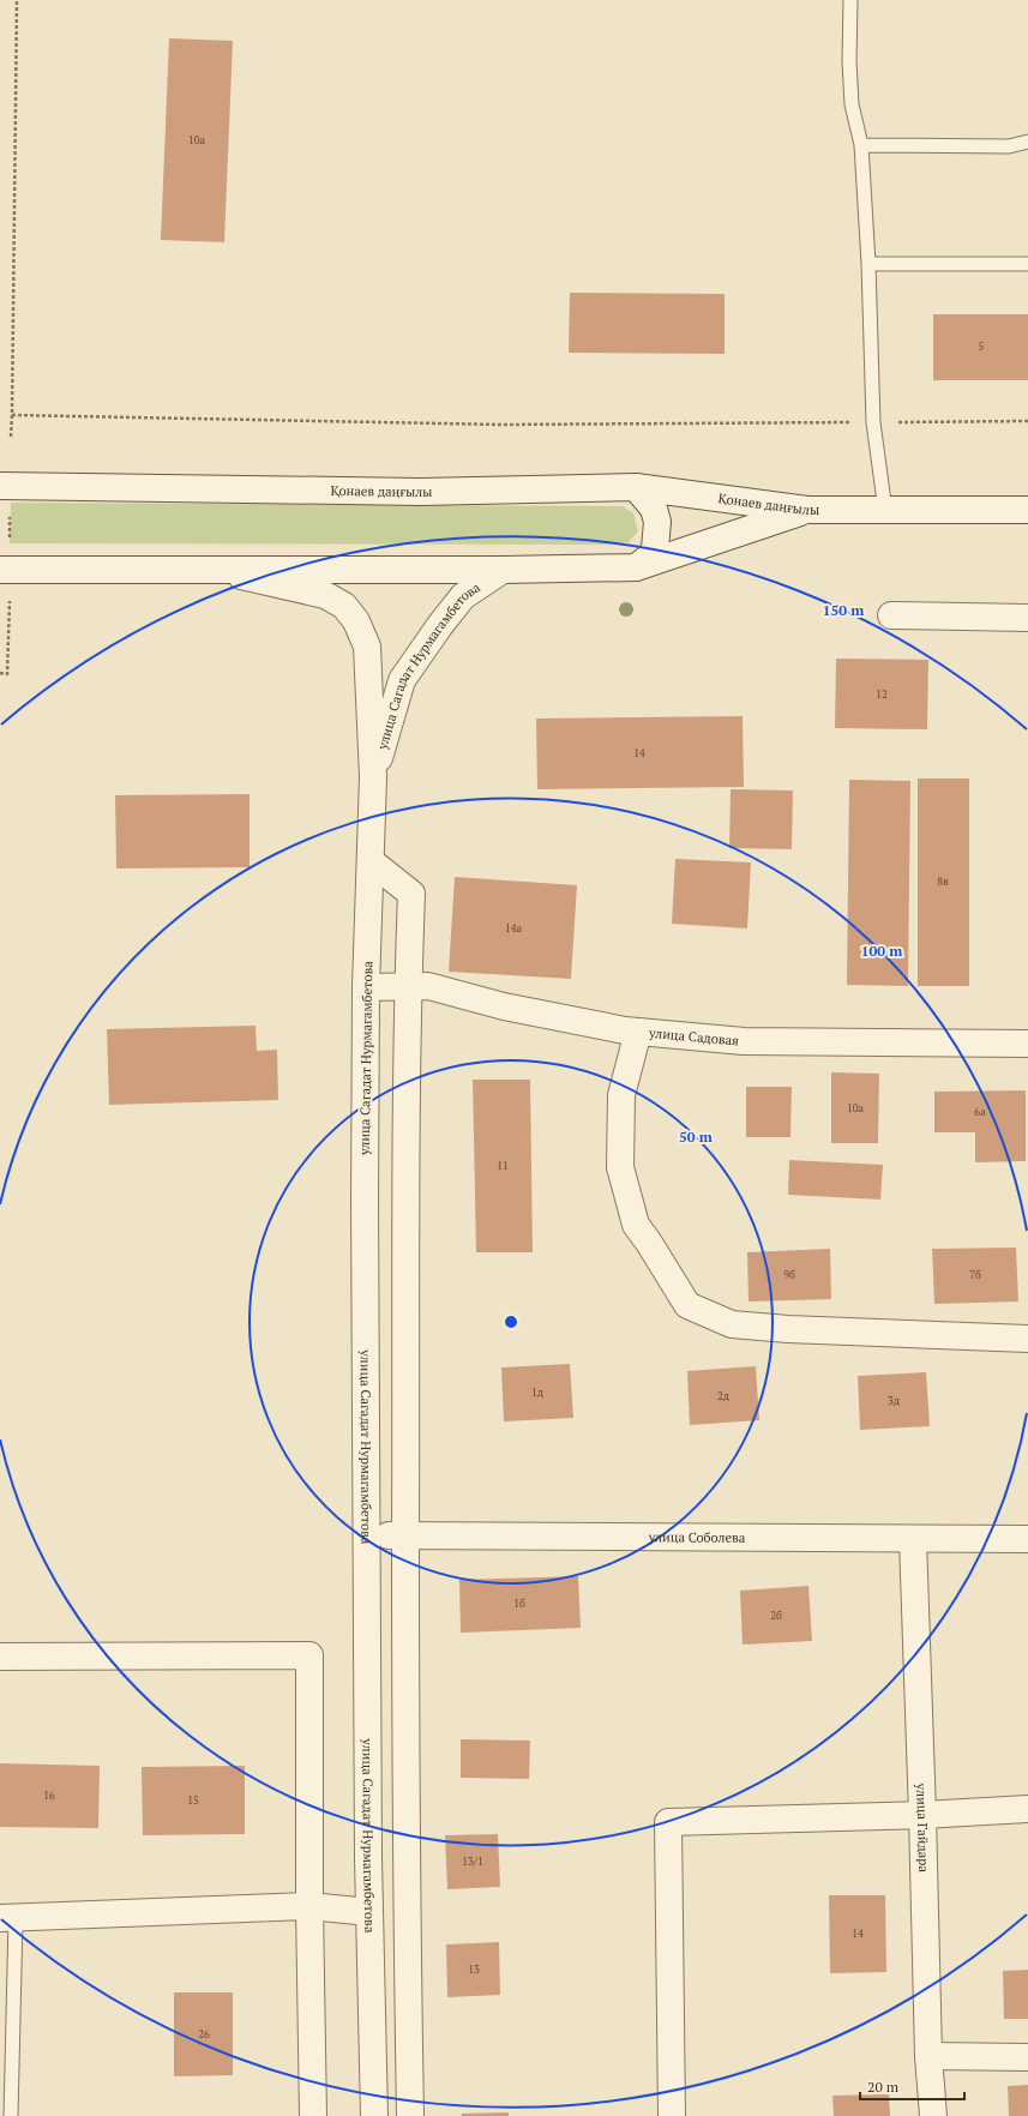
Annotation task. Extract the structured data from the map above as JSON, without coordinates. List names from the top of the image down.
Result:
{
  "streets": {
    "street": [
      "Қонаев даңғылы",
      "улица Сагадат Нурмагамбетова",
      "улица Садовая",
      "улица Соболева",
      "улица Гайдара"
    ]
  },
  "crossings": [
    ["Қонаев даңғылы", "улица Сагадат Нурмагамбетова"],
    ["улица Сагадат Нурмагамбетова", "улица Садовая"],
    ["улица Сагадат Нурмагамбетова", "улица Соболева"],
    ["улица Соболева", "улица Гайдара"]
  ],
  "house_numbers": [
    "10а",
    "5",
    "12",
    "14",
    "8в",
    "14а",
    "10а",
    "6а",
    "11",
    "9б",
    "7б",
    "1д",
    "2д",
    "3д",
    "1б",
    "2б",
    "16",
    "15",
    "13/1",
    "14",
    "13",
    "26"
  ],
  "scale_bar": "20 m",
  "rings": ["150 m", "100 m", "50 m"]
}
